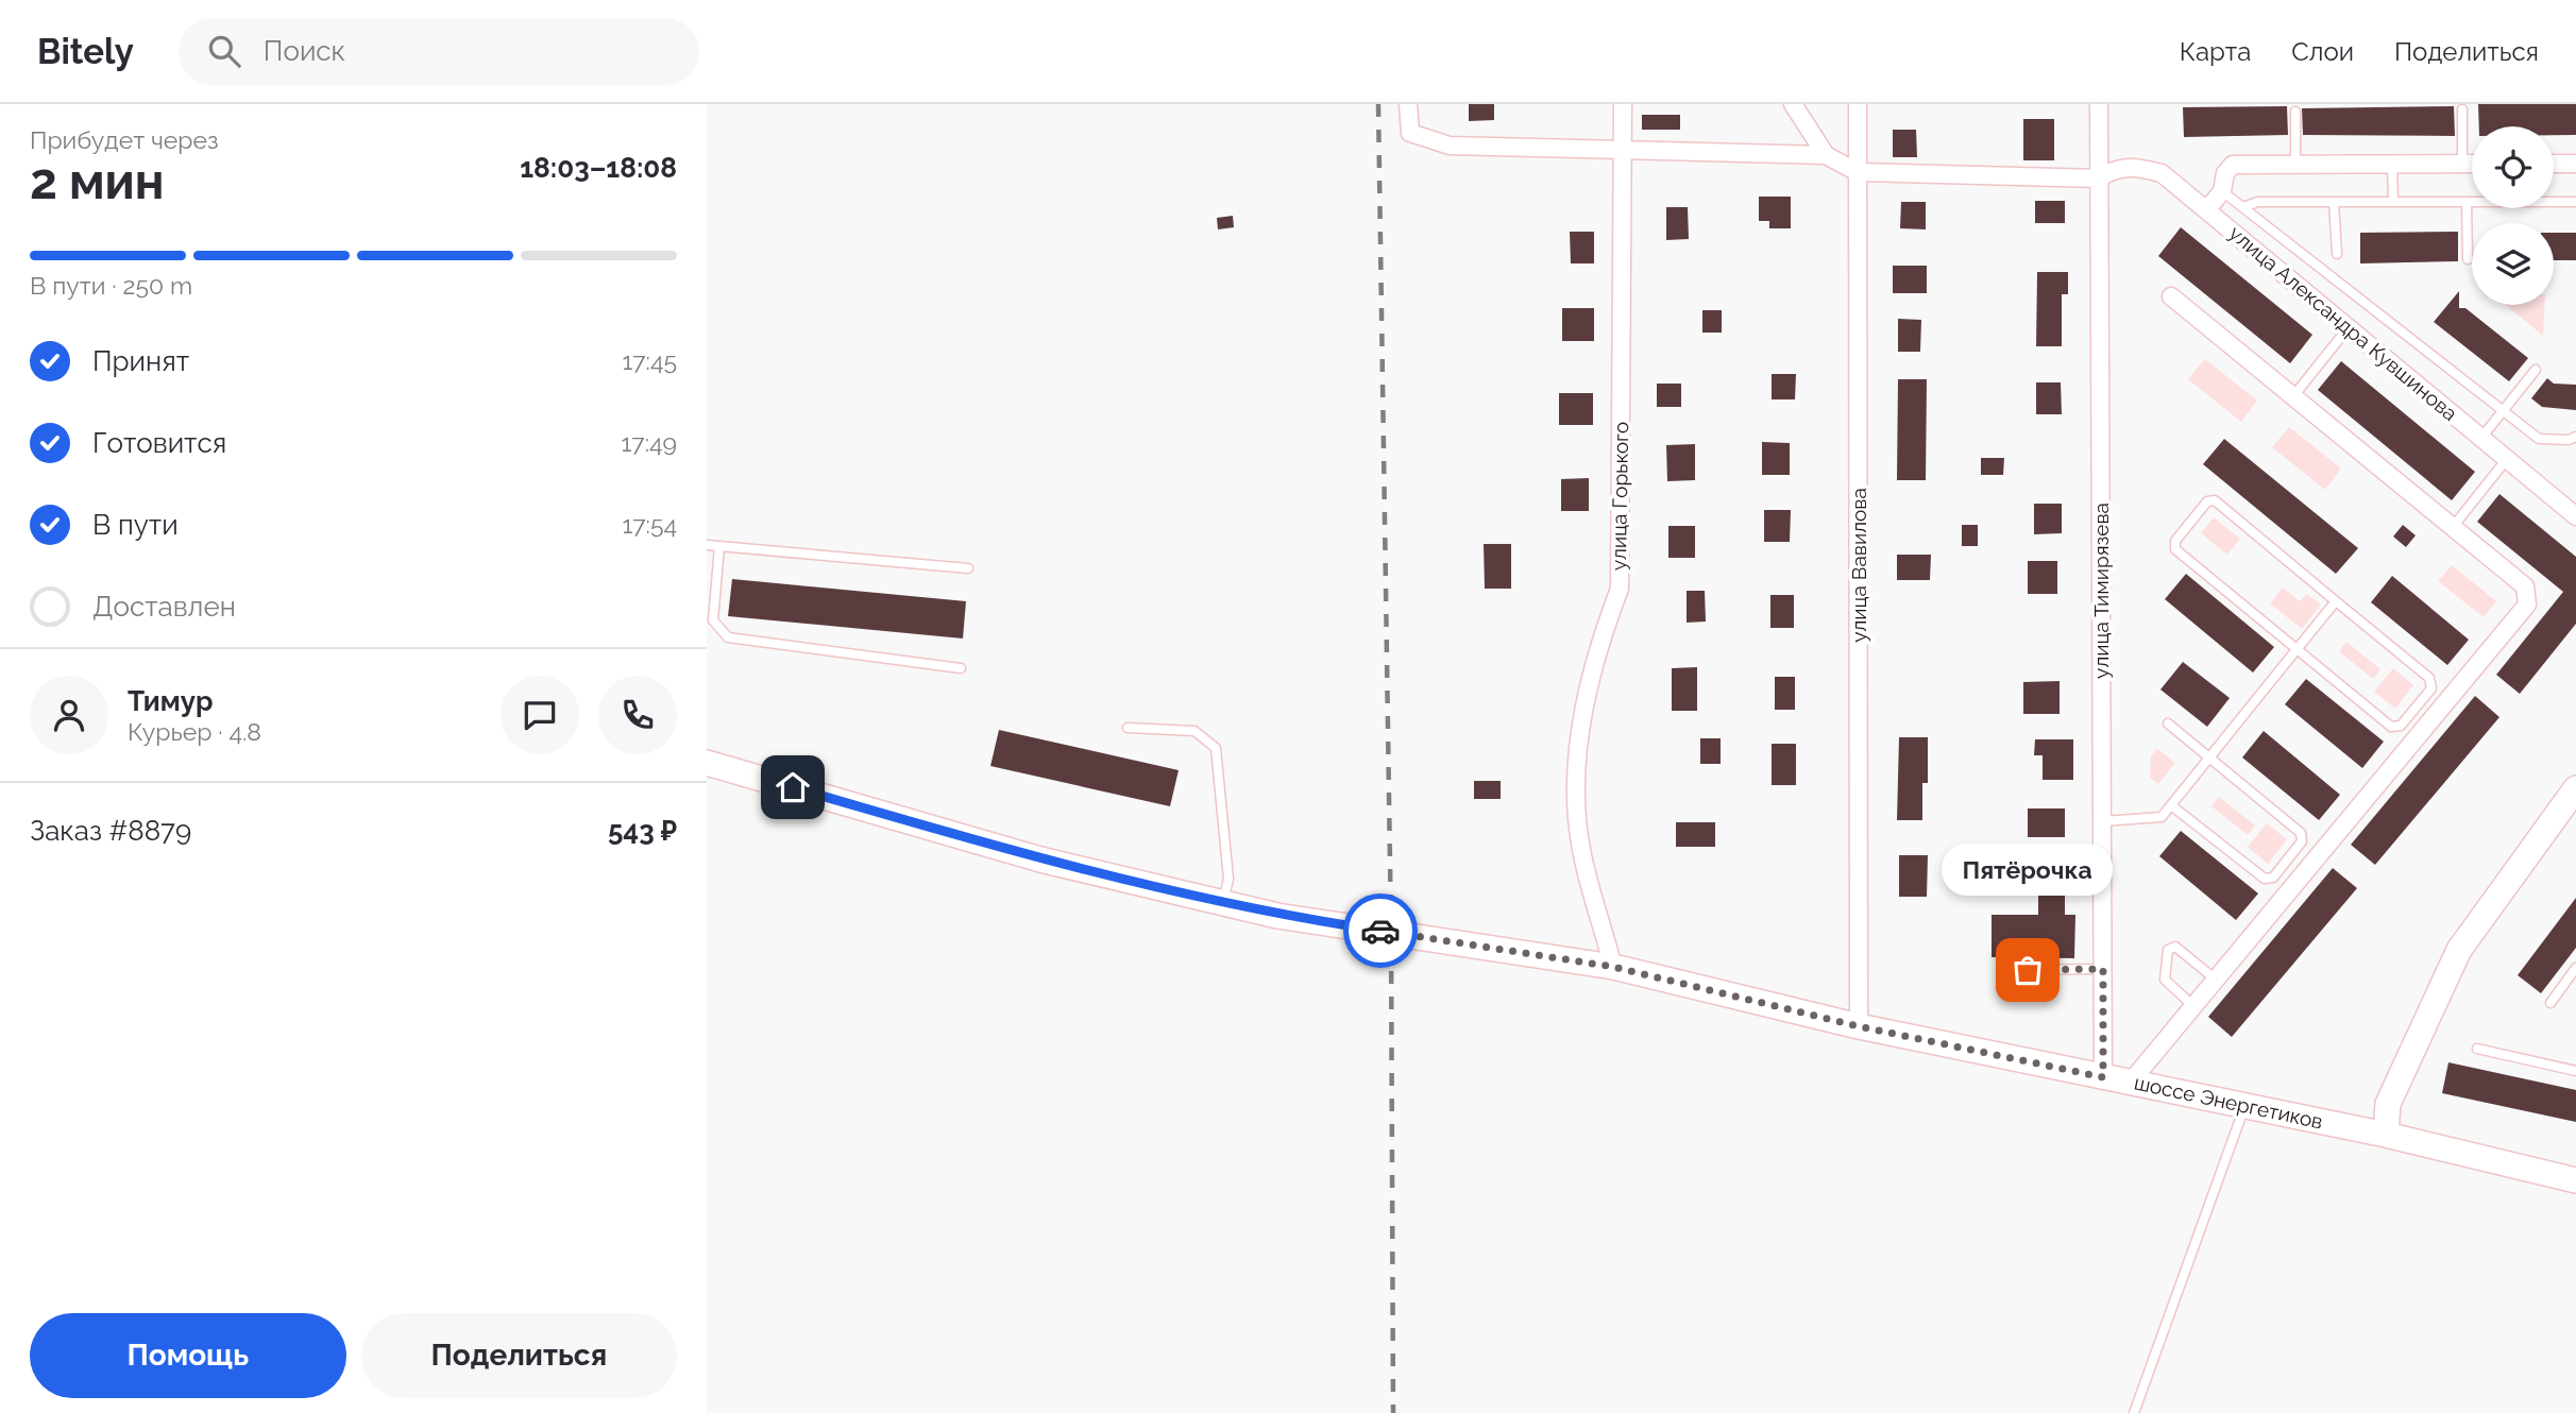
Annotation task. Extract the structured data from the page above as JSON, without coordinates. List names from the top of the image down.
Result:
{
  "streets": {
    "main road": ["шоссе Энергетиков"],
    "street": [
      "улица Александра Кувшинова",
      "улица Горького",
      "улица Вавилова",
      "улица Тимирязева"
    ]
  },
  "crossings": [
    ["улица Александра Кувшинова", "улица Тимирязева"],
    ["улица Горького", "шоссе Энергетиков"],
    ["улица Вавилова", "шоссе Энергетиков"],
    ["улица Тимирязева", "шоссе Энергетиков"]
  ],
  "places": ["Пятёрочка"],
  "page": {
    "header": "Bitely",
    "search": "Поиск",
    "nav": ["Карта", "Слои", "Поделиться"],
    "heading": ["2 мин", "Прибудет через", "18:03–18:08"],
    "panel": [
      "Тимур",
      "Курьер · 4.8",
      "Заказ #8879",
      "543 ₽"
    ],
    "bar": "В пути · 250 m",
    "list": [
      ["Принят", "17:45"],
      ["Готовится", "17:49"],
      ["В пути", "17:54"],
      "Доставлен"
    ],
    "bubble": "Пятёрочка",
    "buttons": ["Помощь", "Поделиться"]
  }
}
